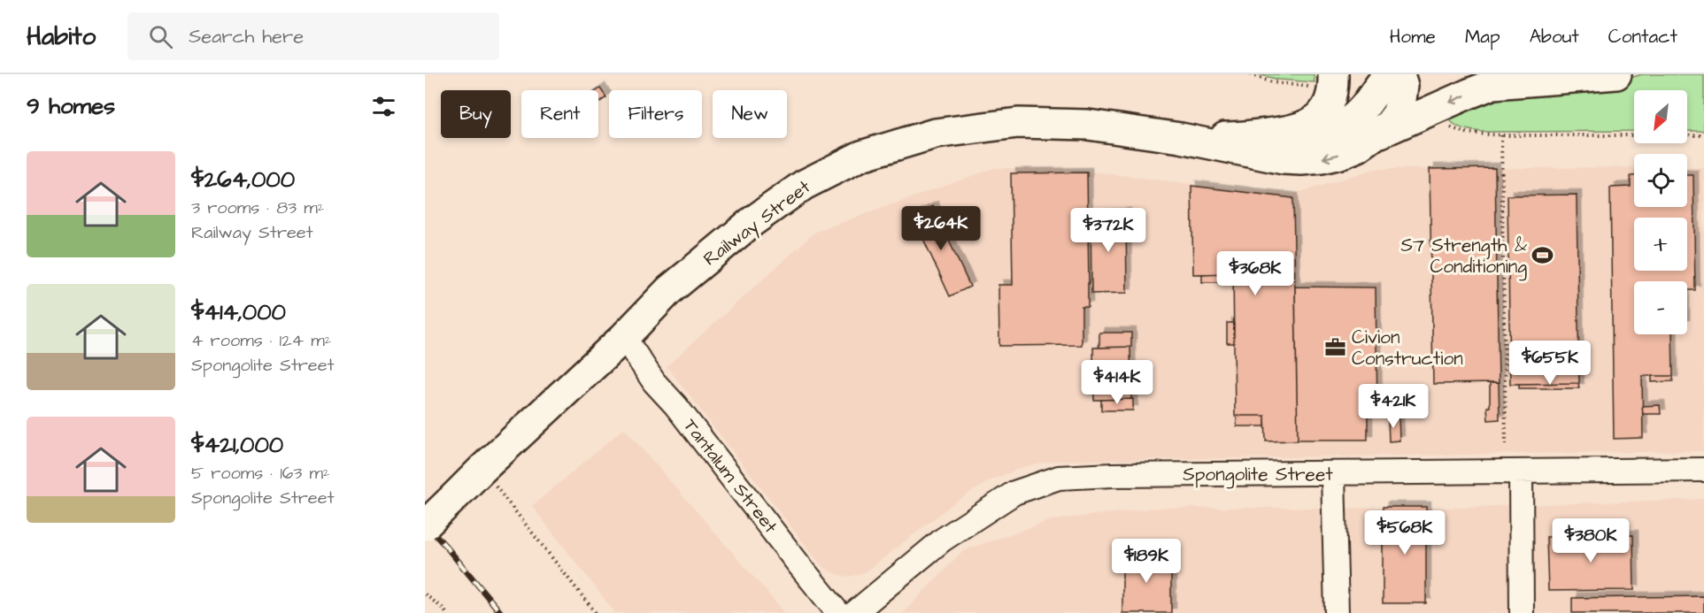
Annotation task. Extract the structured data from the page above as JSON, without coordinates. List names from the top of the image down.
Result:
{
  "streets": {
    "main road": ["Railway Street"],
    "street": ["Spongolite Street", "Tantalum Street"]
  },
  "crossings": [
    ["Railway Street", "Tantalum Street"]
  ],
  "places": {
    "sports": ["S7 Strength & Conditioning"],
    "office": ["Civion Construction"]
  },
  "north": "bottom left",
  "page": {
    "header": "Habito",
    "search": "Search here",
    "nav": [
      "Home",
      "Map",
      "About",
      "Contact"
    ],
    "heading": "9 homes",
    "map_buttons": ["+", "−"],
    "chip": [
      "Buy",
      "Rent",
      "Filters",
      "New"
    ],
    "list": [
      {
        "name": "$264,000",
        "note": "3 rooms · 83 m² · Railway Street"
      },
      {
        "name": "$414,000",
        "note": "4 rooms · 124 m² · Spongolite Street"
      },
      {
        "name": "$421,000",
        "note": "5 rooms · 163 m² · Spongolite Street"
      }
    ],
    "price": [
      "$264K",
      "$372K",
      "$368K",
      "$655K",
      "$414K",
      "$421K",
      "$568K",
      "$380K",
      "$189K"
    ]
  }
}
